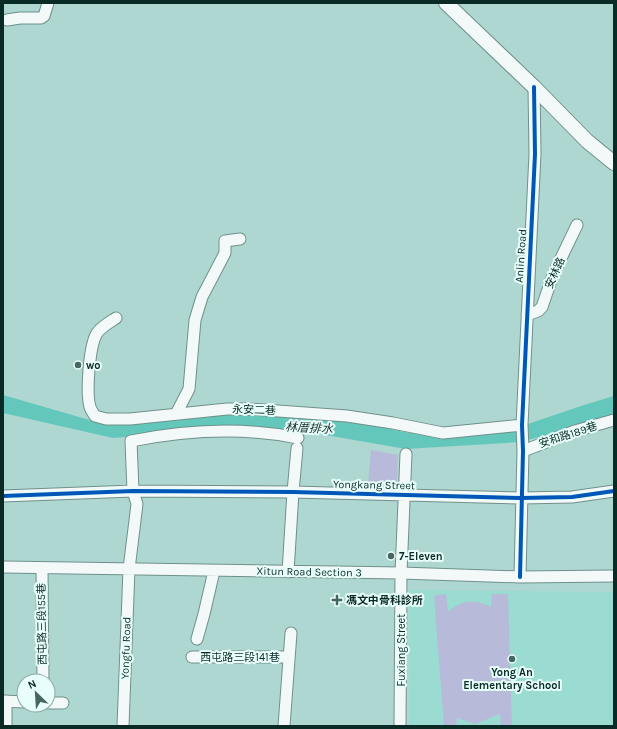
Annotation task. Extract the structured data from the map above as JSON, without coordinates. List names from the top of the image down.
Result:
{
  "streets": {
    "street": [
      "Anlin Road",
      "安林路",
      "永安二巷",
      "安和路189巷",
      "Yongkang Street",
      "Xitun Road Section 3",
      "西屯路三段155巷",
      "Yongfu Road",
      "Fuxiang Street",
      "西屯路三段141巷"
    ]
  },
  "crossings": [
    ["Anlin Road", "安林路"],
    ["Anlin Road", "永安二巷"],
    ["Anlin Road", "安和路189巷"],
    ["Yongkang Street", "Yongfu Road"],
    ["Yongkang Street", "Fuxiang Street"],
    ["Xitun Road Section 3", "西屯路三段155巷"],
    ["Xitun Road Section 3", "Yongfu Road"],
    ["Xitun Road Section 3", "Fuxiang Street"]
  ],
  "water": ["林厝排水"],
  "places": {
    "other": ["wo", "7-Eleven", "Yong An Elementary School"],
    "health": ["馮文中骨科診所"]
  },
  "north": "top left"
}
